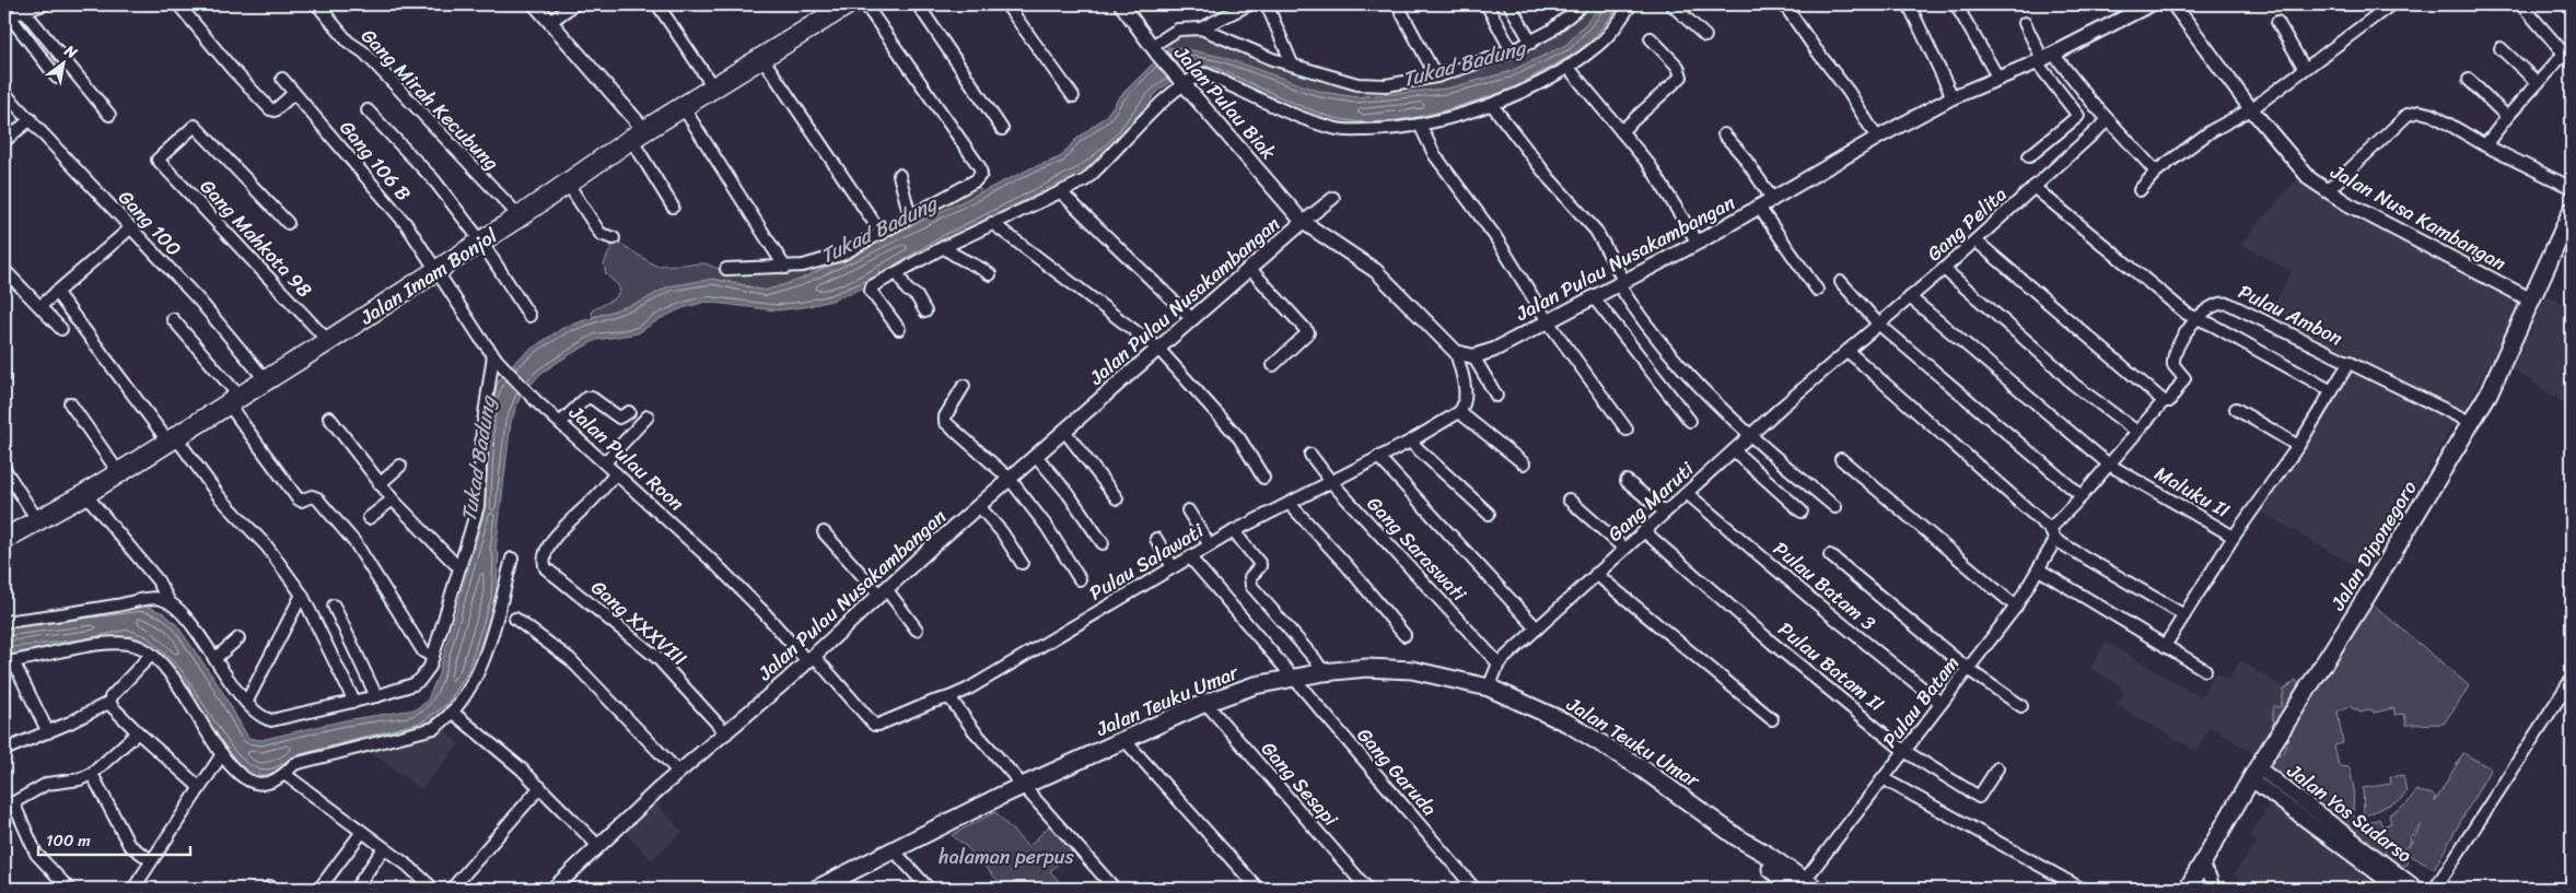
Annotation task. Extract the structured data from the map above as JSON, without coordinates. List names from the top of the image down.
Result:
{
  "streets": {
    "highway": ["Jalan Imam Bonjol"],
    "main road": ["Jalan Diponegoro", "Jalan Teuku Umar"],
    "street": [
      "Gang Mirah Kecubung",
      "Jalan Pulau Biak",
      "Gang 106 B",
      "Jalan Nusa Kambangan",
      "Gang 100",
      "Gang Pelita",
      "Gang Mahkota 98",
      "Jalan Pulau Nusakambangan",
      "Pulau Ambon",
      "Jalan Pulau Roon",
      "Maluku II",
      "Gang Maruti",
      "Gang Saraswati",
      "Pulau Salawati",
      "Pulau Batam 3",
      "Gang XXXVIII",
      "Pulau Batam II",
      "Pulau Batam",
      "Gang Garuda",
      "Gang Sesapi",
      "Jalan Yos Sudarso"
    ]
  },
  "crossings": [
    ["Gang Mirah Kecubung", "Jalan Imam Bonjol"],
    ["Jalan Pulau Biak", "Jalan Pulau Nusakambangan"],
    ["Gang 106 B", "Jalan Imam Bonjol"],
    ["Gang 106 B", "Jalan Pulau Roon"],
    ["Jalan Nusa Kambangan", "Jalan Diponegoro"],
    ["Gang 100", "Jalan Imam Bonjol"],
    ["Gang Pelita", "Maluku II"],
    ["Gang Pelita", "Gang Maruti"],
    ["Gang Mahkota 98", "Jalan Imam Bonjol"],
    ["Jalan Pulau Nusakambangan", "Jalan Pulau Roon"],
    ["Jalan Pulau Nusakambangan", "Pulau Salawati"],
    ["Jalan Pulau Nusakambangan", "Gang XXXVIII"],
    ["Jalan Imam Bonjol", "Jalan Pulau Roon"],
    ["Pulau Ambon", "Maluku II"],
    ["Pulau Ambon", "Jalan Diponegoro"],
    ["Jalan Pulau Roon", "Pulau Salawati"],
    ["Jalan Pulau Roon", "Gang XXXVIII"],
    ["Gang Maruti", "Gang Saraswati"],
    ["Gang Maruti", "Pulau Batam 3"],
    ["Gang Maruti", "Pulau Batam II"],
    ["Gang Maruti", "Jalan Teuku Umar"],
    ["Jalan Diponegoro", "Jalan Yos Sudarso"],
    ["Gang Saraswati", "Pulau Salawati"],
    ["Pulau Salawati", "Gang Garuda"],
    ["Pulau Batam 3", "Pulau Batam"],
    ["Pulau Batam II", "Pulau Batam"],
    ["Jalan Teuku Umar", "Pulau Batam"],
    ["Jalan Teuku Umar", "Gang Garuda"],
    ["Jalan Teuku Umar", "Gang Sesapi"]
  ],
  "water": ["Tukad Badung"],
  "parks": ["halaman perpus"],
  "scale_bar": "100 m",
  "north": "top right"
}
